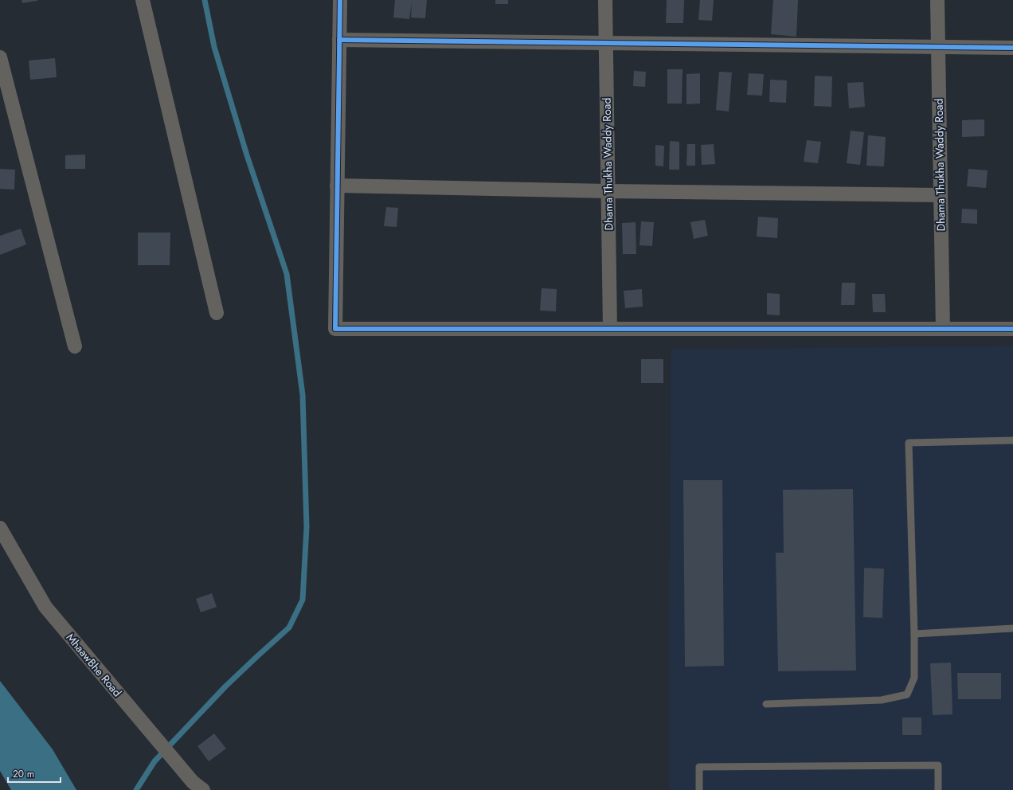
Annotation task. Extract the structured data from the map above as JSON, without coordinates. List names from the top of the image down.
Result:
{
  "streets": {
    "street": ["Dhama Thukha Waddy Road", "MhaawBhe Road"]
  },
  "scale_bar": "20 m"
}
